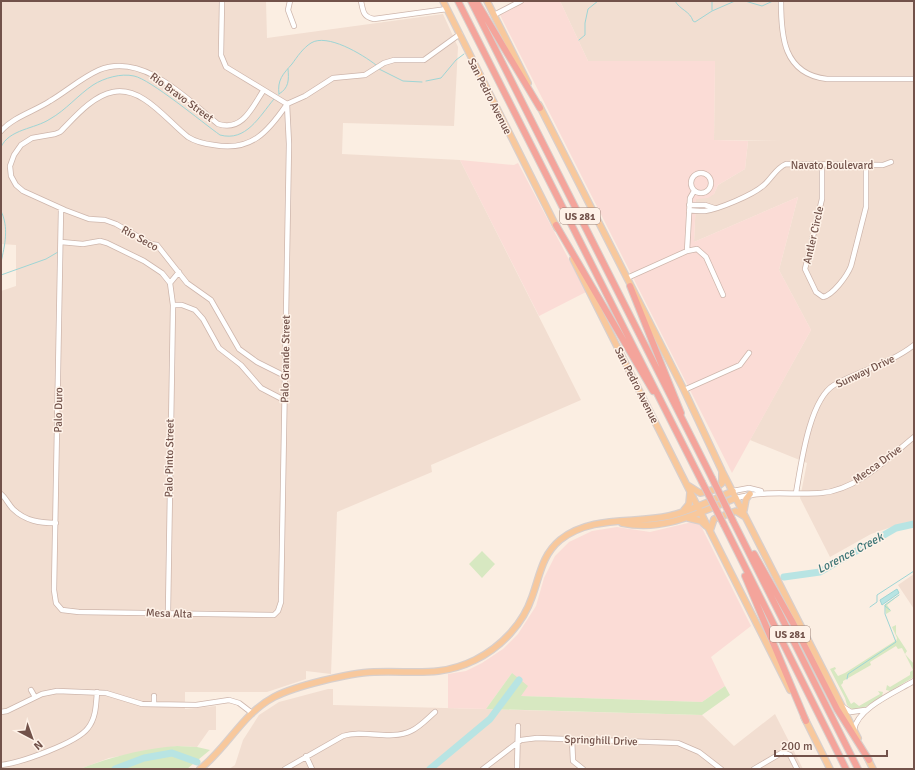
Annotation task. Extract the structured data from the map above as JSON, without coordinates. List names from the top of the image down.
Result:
{
  "streets": {
    "highway": ["US 281"],
    "main road": ["San Pedro Avenue", "Mecca Drive"],
    "street": [
      "Rio Bravo Street",
      "Navato Boulevard",
      "Antler Circle",
      "Rio Seco",
      "Palo Grande Street",
      "Sunway Drive",
      "Palo Duro",
      "Palo Pinto Street",
      "Mesa Alta",
      "Springhill Drive"
    ]
  },
  "crossings": [
    ["San Pedro Avenue", "Mecca Drive"],
    ["Navato Boulevard", "Antler Circle"],
    ["Rio Seco", "Palo Grande Street"],
    ["Rio Seco", "Palo Duro"],
    ["Palo Grande Street", "Mesa Alta"],
    ["Sunway Drive", "Mecca Drive"],
    ["Palo Duro", "Mesa Alta"],
    ["Palo Pinto Street", "Mesa Alta"]
  ],
  "water": ["Lorence Creek"],
  "scale_bar": "200 m",
  "north": "bottom right"
}
